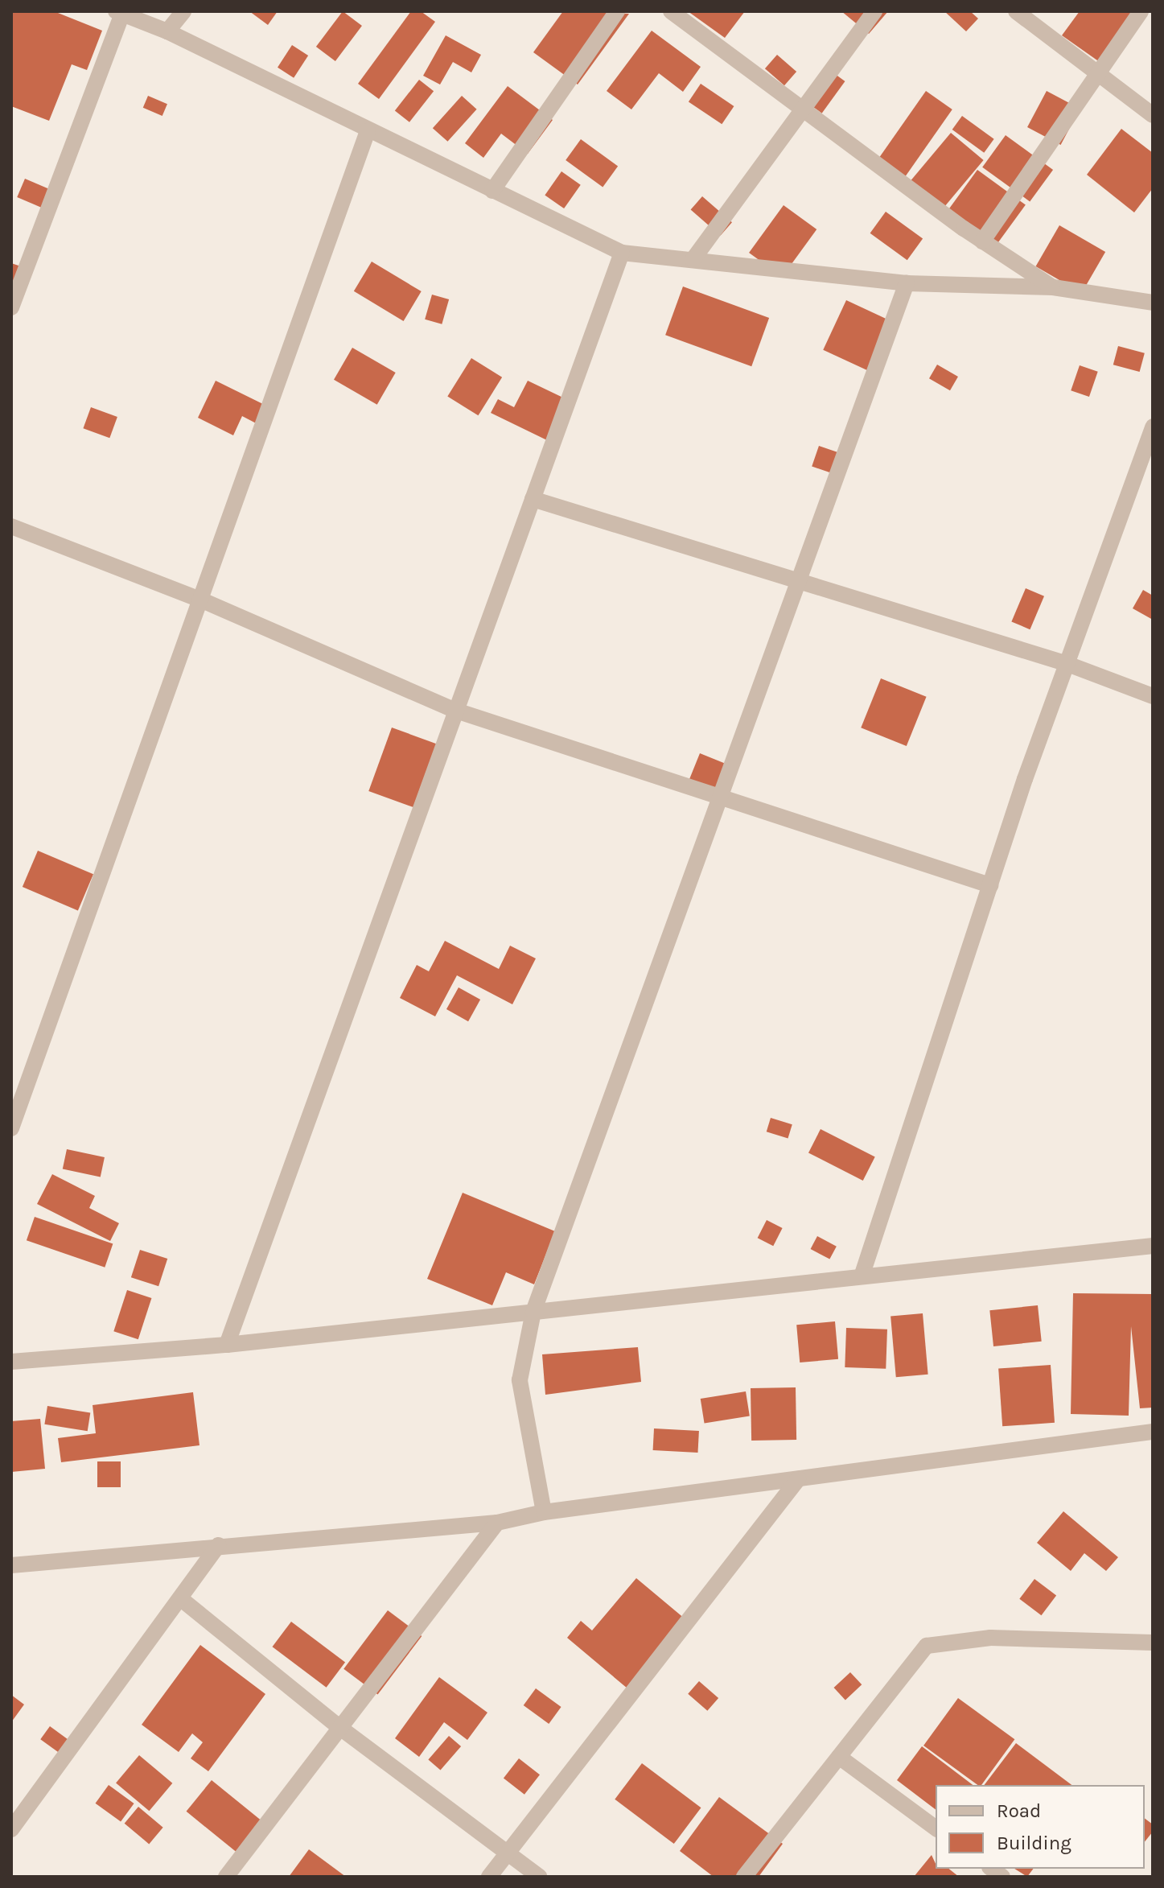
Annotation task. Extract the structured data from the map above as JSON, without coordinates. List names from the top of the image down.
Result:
{
  "legend": ["Road", "Building"]
}
